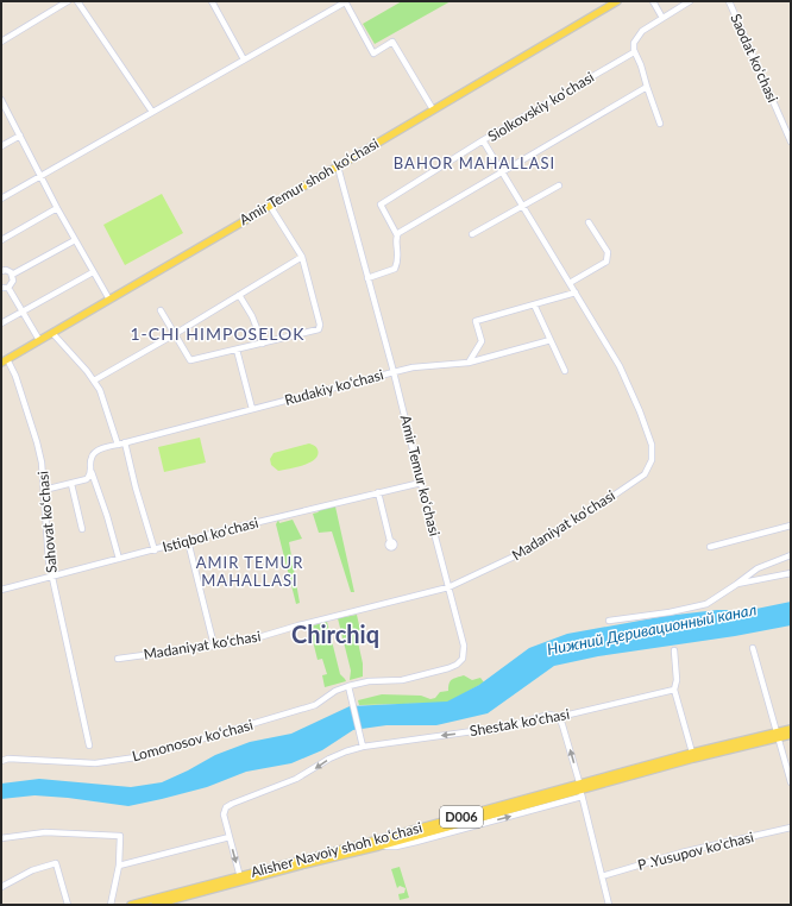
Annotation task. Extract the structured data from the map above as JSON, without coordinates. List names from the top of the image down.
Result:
{
  "streets": {
    "main road": ["Amir Temur shoh ko‘chasi", "D006", "Alisher Navoiy shoh koʻchasi"],
    "street": [
      "Saodat ko‘chasi",
      "Siolkovskiy ko‘chasi",
      "Rudakiy ko‘chasi",
      "Amir Temur ko‘chasi",
      "Sahovat ko‘chasi",
      "Madaniyat ko‘chasi",
      "Istiqbol ko‘chasi",
      "Shestak ko'chasi",
      "Lomonosov ko‘chasi",
      "P .Yusupov ko'chasi"
    ]
  },
  "crossings": [
    ["Amir Temur shoh ko‘chasi", "Amir Temur ko‘chasi"],
    ["Amir Temur shoh ko‘chasi", "Sahovat ko‘chasi"],
    ["Rudakiy ko‘chasi", "Amir Temur ko‘chasi"],
    ["Amir Temur ko‘chasi", "Madaniyat ko‘chasi"],
    ["Amir Temur ko‘chasi", "Istiqbol ko‘chasi"],
    ["Amir Temur ko‘chasi", "Lomonosov ko‘chasi"],
    ["Sahovat ko‘chasi", "Istiqbol ko‘chasi"]
  ],
  "one_way": ["Shestak ko'chasi"],
  "districts": [
    "BAHOR MAHALLASI",
    "1-CHI HIMPOSELOK",
    "AMIR TEMUR MAHALLASI",
    "Chirchiq"
  ],
  "water": ["Нижний Деривационный канал"]
}
